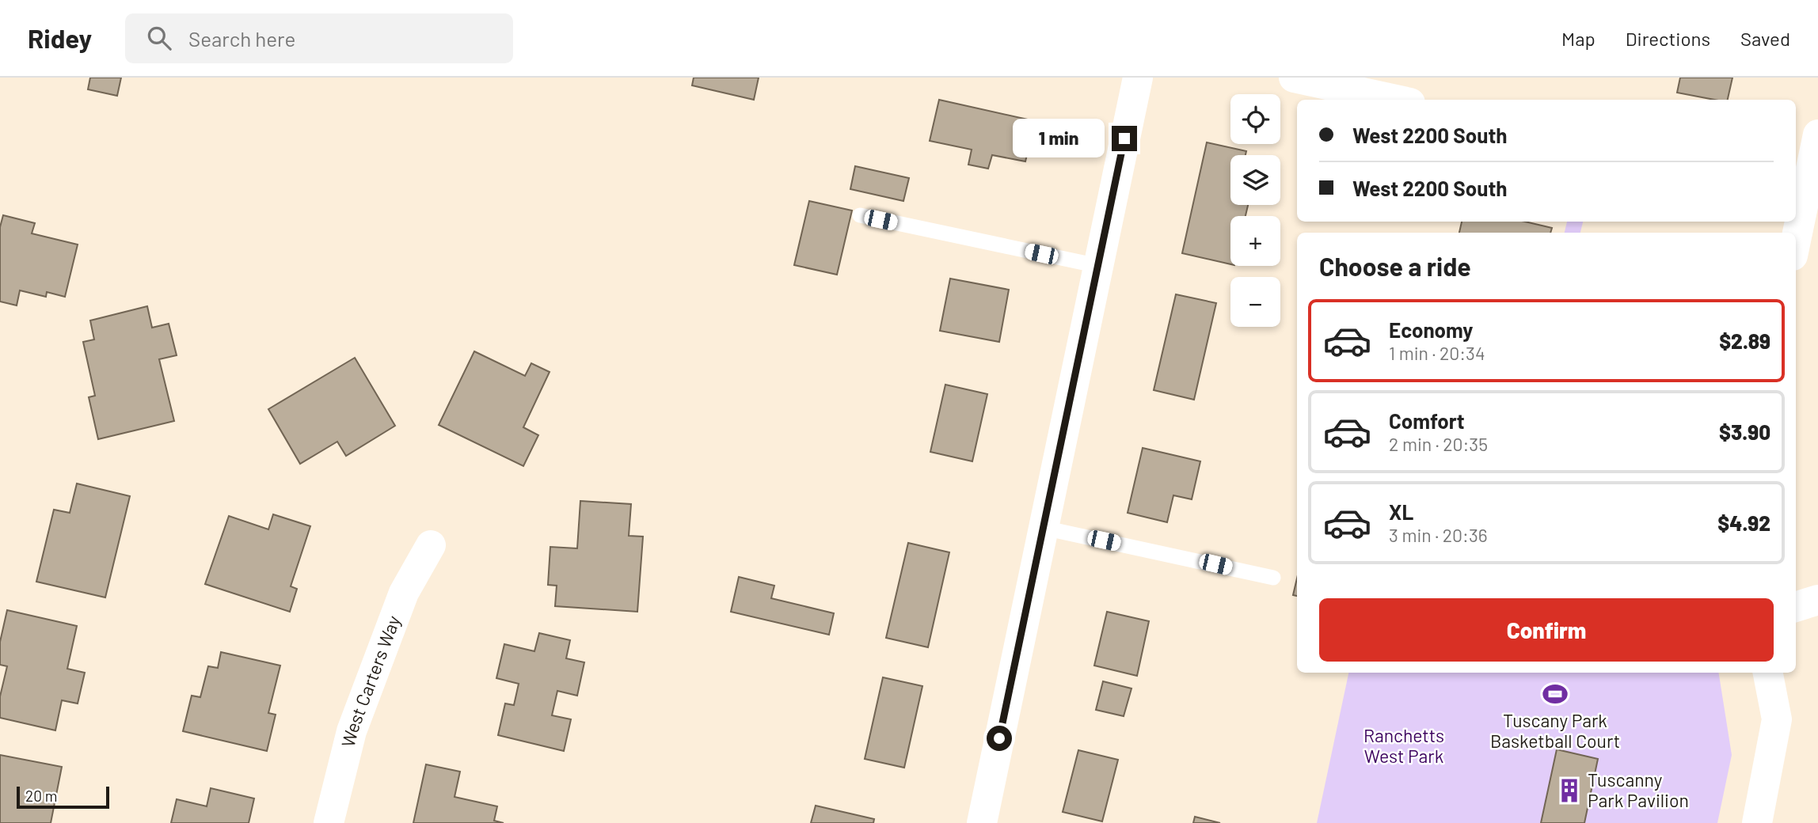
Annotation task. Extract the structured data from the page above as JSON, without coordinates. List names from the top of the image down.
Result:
{
  "streets": {
    "street": ["West Carters Way"]
  },
  "parks": ["Ranchetts West Park"],
  "places": {
    "sports": ["Tuscany Park Basketball Court"],
    "building": ["Tuscanny Park Pavilion"]
  },
  "scale_bar": "20 m",
  "page": {
    "header": "Ridey",
    "search": "Search here",
    "nav": ["Map", "Directions", "Saved"],
    "map_buttons": ["+", "−"],
    "banner": ["West 2200 South", "West 2200 South"],
    "bubble": "1 min",
    "heading": "Choose a ride",
    "list": [
      {
        "name": "Economy",
        "note": "1 min · 20:34",
        "value": "$2.89"
      },
      {
        "name": "Comfort",
        "note": "2 min · 20:35",
        "value": "$3.90"
      },
      {
        "name": "XL",
        "note": "3 min · 20:36",
        "value": "$4.92"
      }
    ],
    "buttons": "Confirm",
    "scale": "20 m"
  }
}
